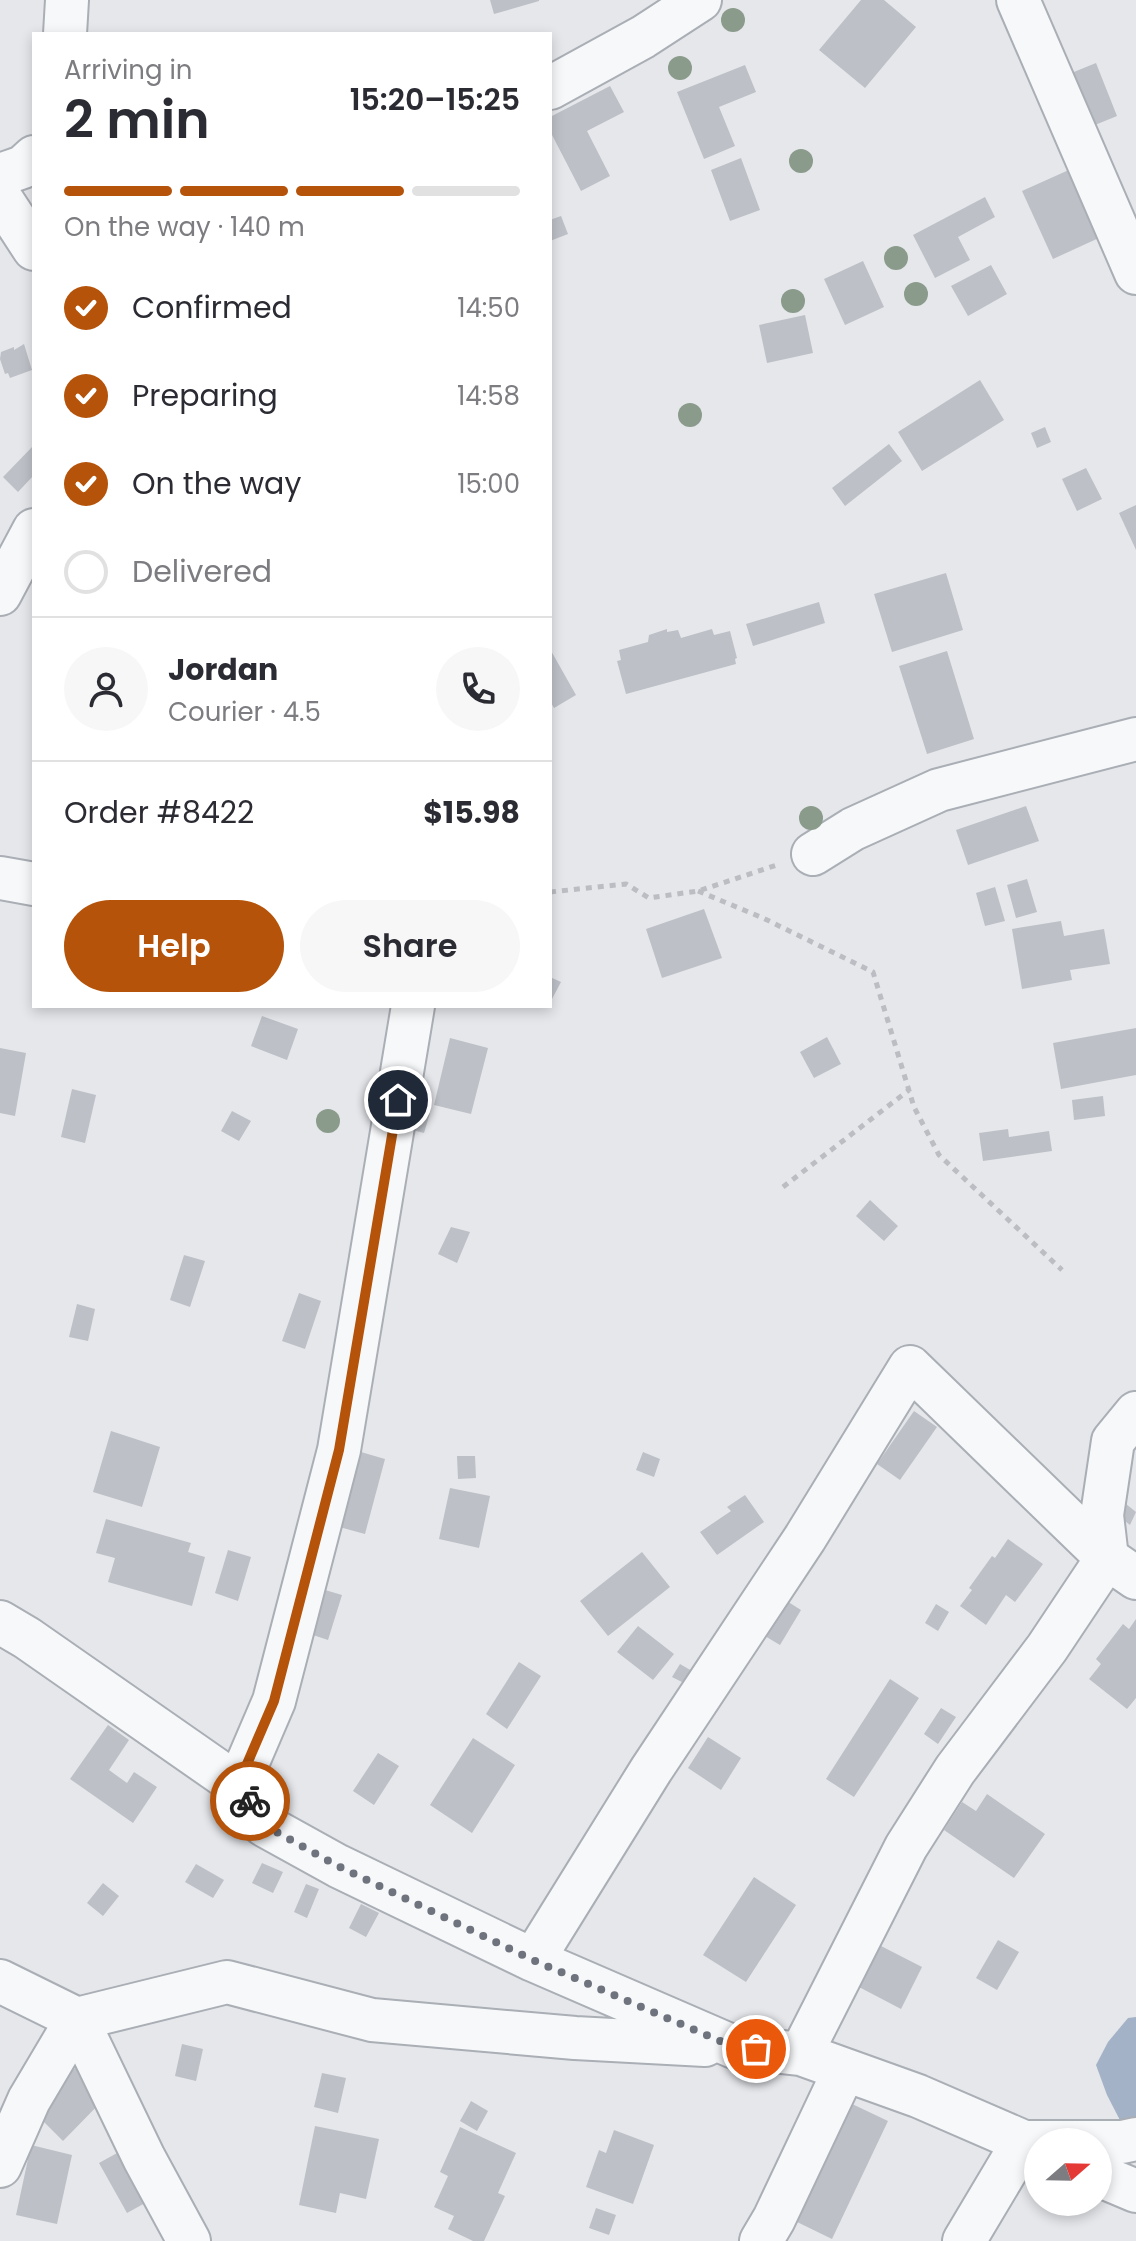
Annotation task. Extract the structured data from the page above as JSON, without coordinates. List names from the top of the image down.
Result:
{
  "north": "right",
  "page": {
    "heading": ["2 min", "Arriving in", "15:20–15:25"],
    "panel": [
      "Jordan",
      "Courier · 4.5",
      "Order #8422",
      "$15.98"
    ],
    "bar": "On the way · 140 m",
    "list": [
      ["Confirmed", "14:50"],
      ["Preparing", "14:58"],
      ["On the way", "15:00"],
      "Delivered"
    ],
    "buttons": ["Help", "Share"]
  }
}
